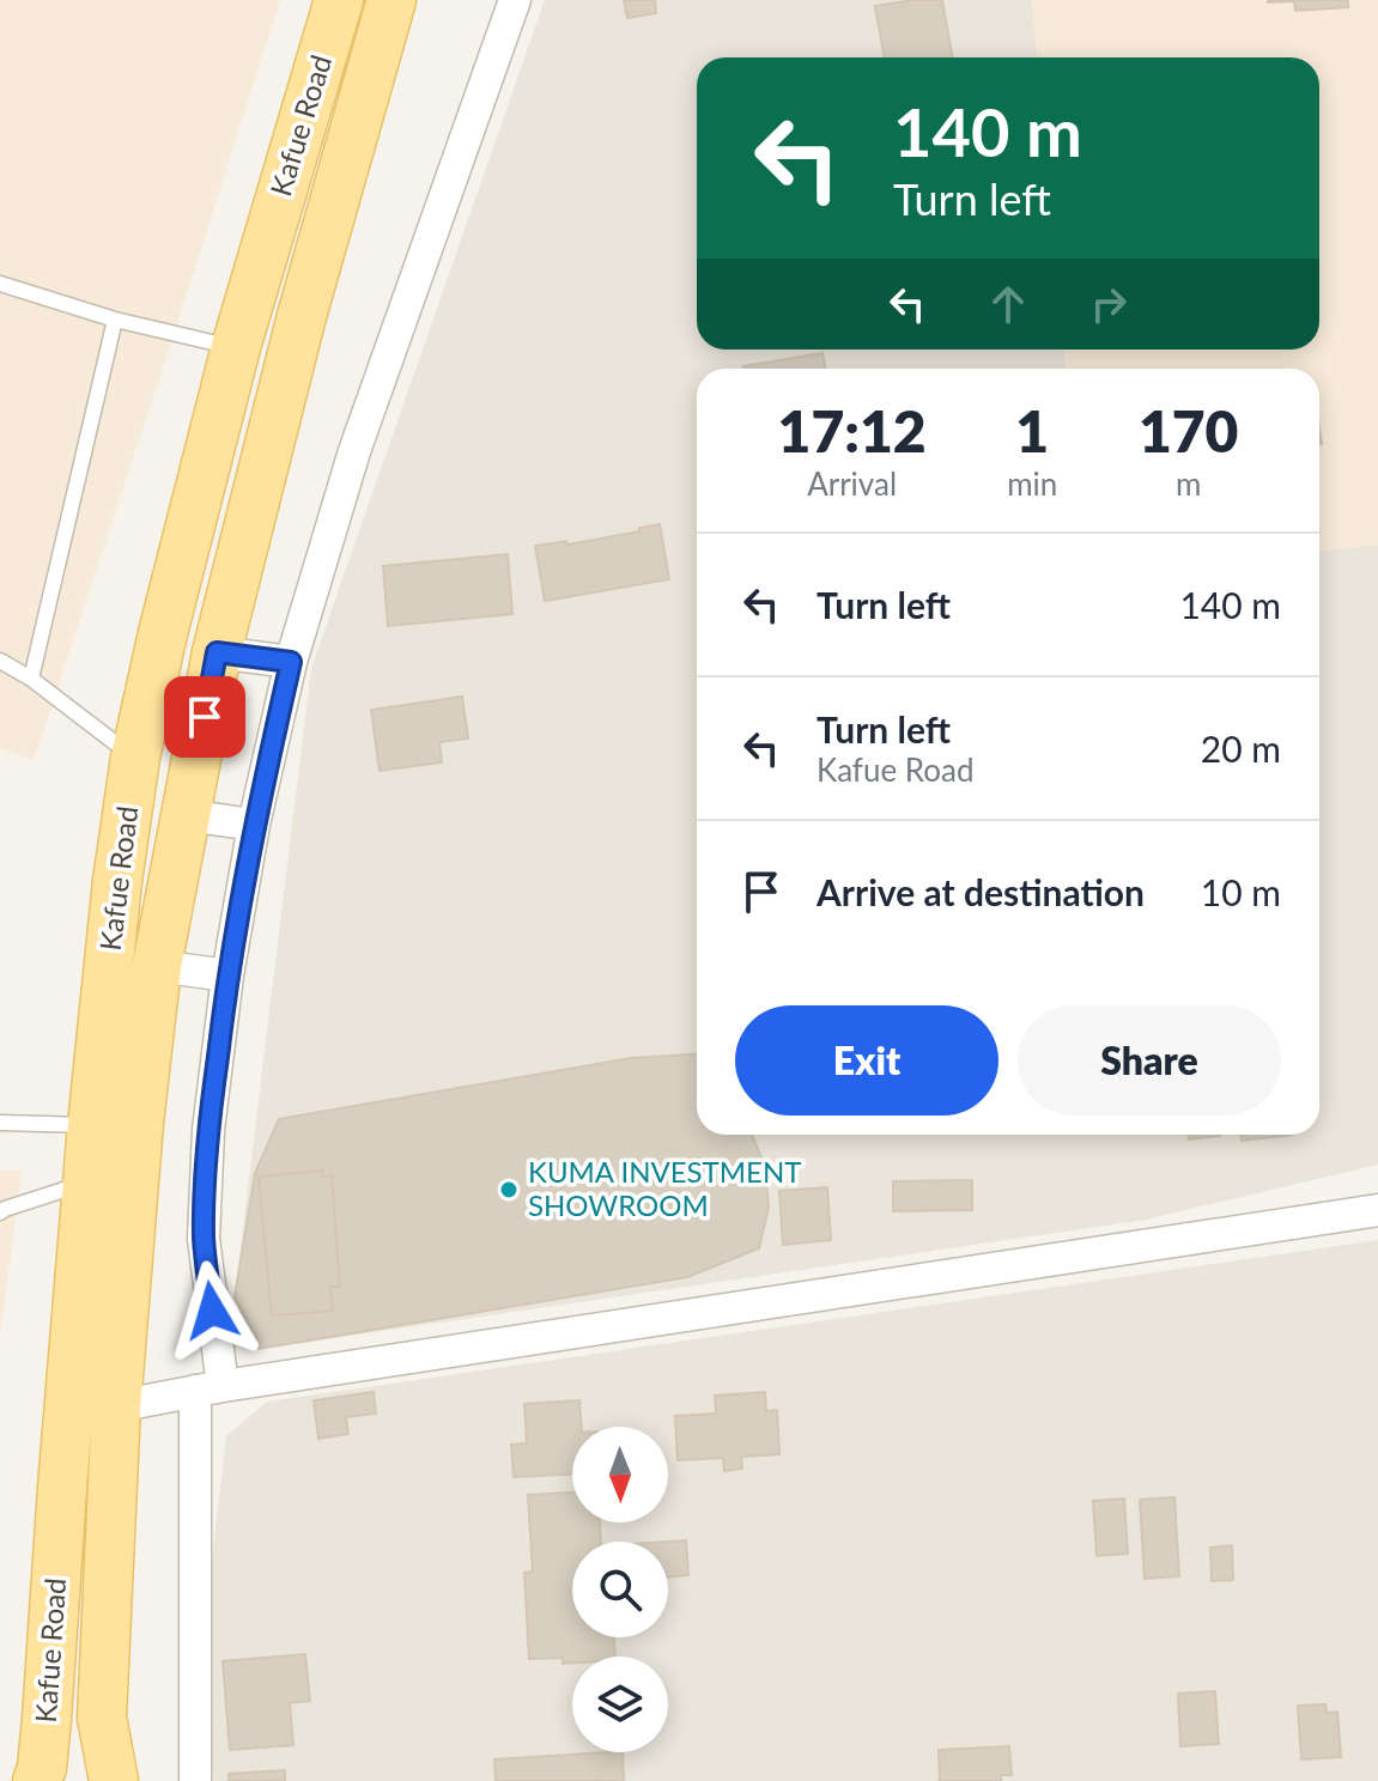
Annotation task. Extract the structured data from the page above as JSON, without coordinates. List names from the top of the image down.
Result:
{
  "streets": {
    "main road": ["Kafue Road"]
  },
  "places": ["KUMA INVESTMENT SHOWROOM"],
  "north": "bottom",
  "page": {
    "turn": ["140 m", "Turn left"],
    "eta": [
      "17:12",
      "Arrival",
      "1",
      "min",
      "170",
      "m"
    ],
    "list": [
      {
        "name": "Turn left",
        "value": "140 m"
      },
      {
        "name": "Turn left",
        "note": "Kafue Road",
        "value": "20 m"
      },
      {
        "name": "Arrive at destination",
        "value": "10 m"
      }
    ],
    "buttons": ["Exit", "Share"]
  }
}
